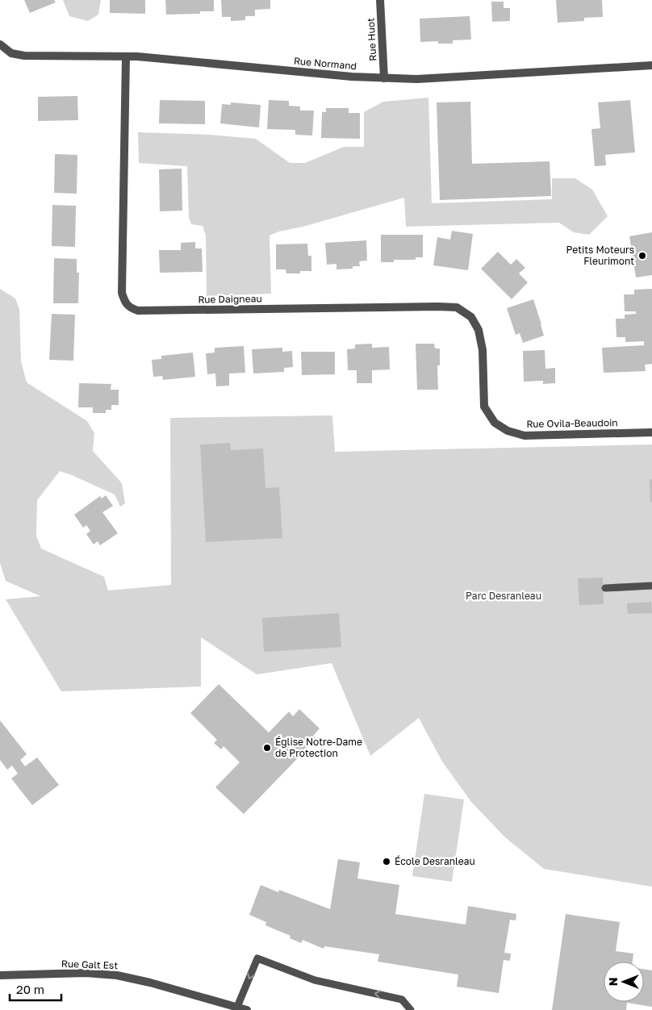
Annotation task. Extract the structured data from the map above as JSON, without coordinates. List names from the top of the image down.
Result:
{
  "streets": {
    "street": [
      "Rue Huot",
      "Rue Normand",
      "Rue Daigneau",
      "Rue Ovila-Beaudoin",
      "Rue Galt Est"
    ]
  },
  "crossings": [
    ["Rue Huot", "Rue Normand"],
    ["Rue Normand", "Rue Daigneau"],
    ["Rue Daigneau", "Rue Ovila-Beaudoin"]
  ],
  "parks": ["Parc Desranleau"],
  "places": ["Petits Moteurs Fleurimont", "Église Notre-Dame de Protection", "École Desranleau"],
  "scale_bar": "20 m",
  "north": "left"
}
